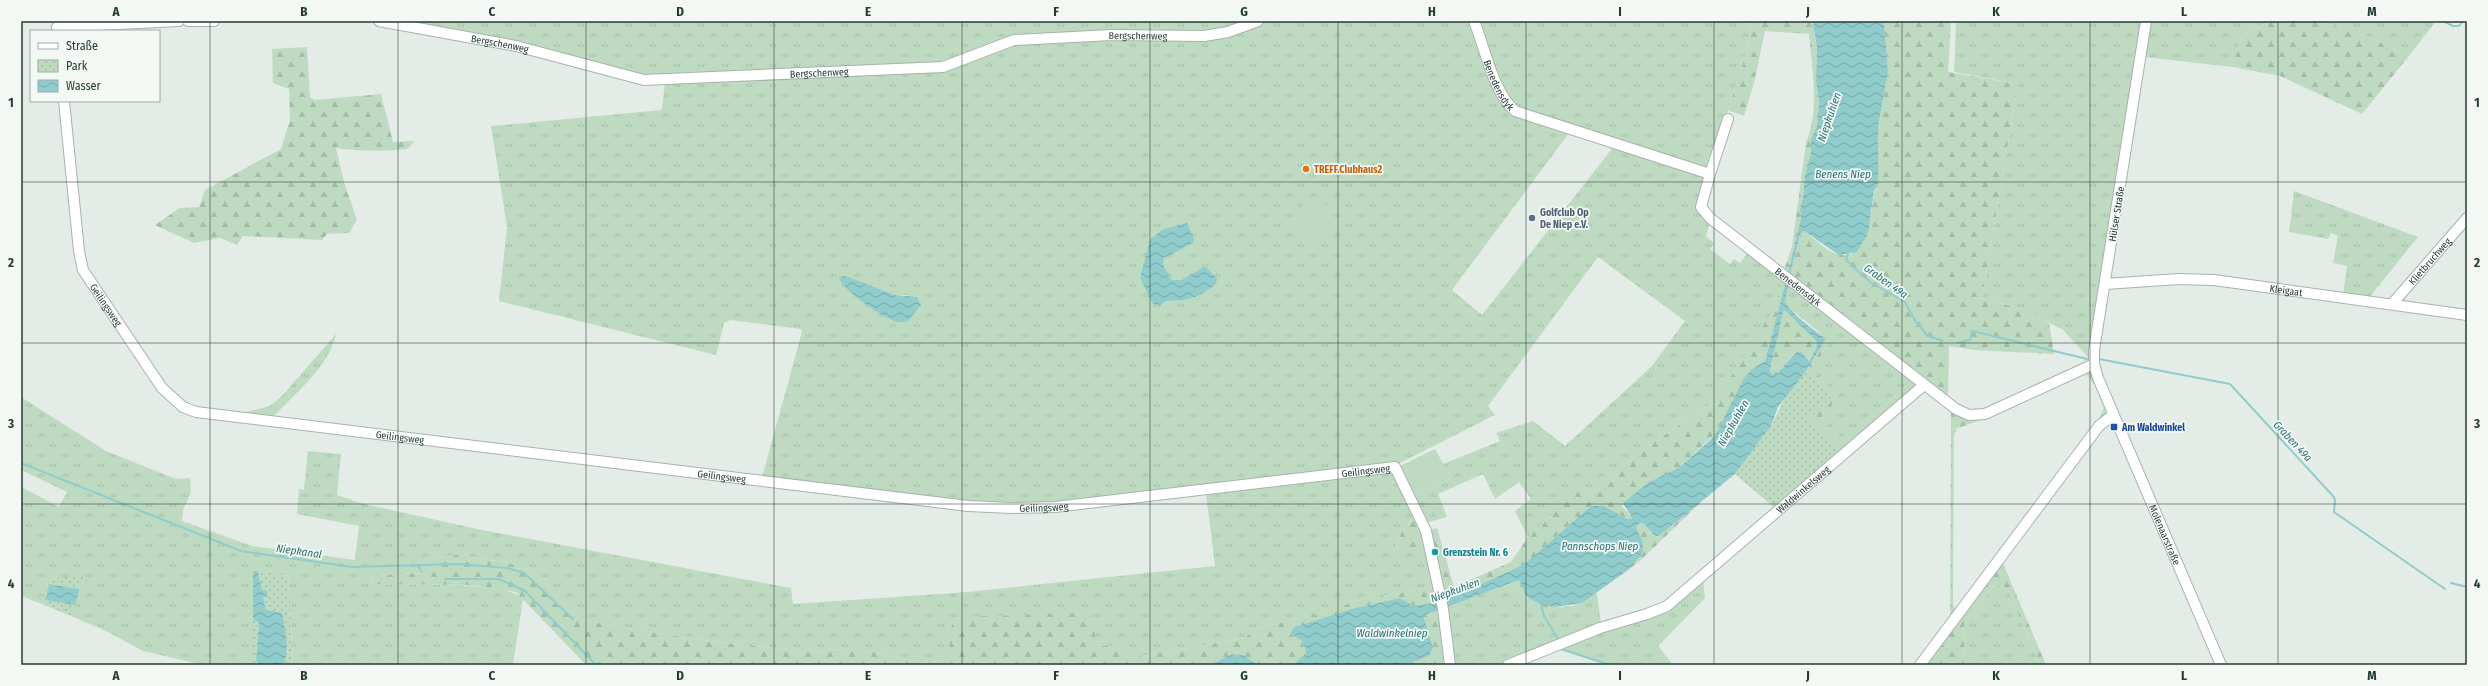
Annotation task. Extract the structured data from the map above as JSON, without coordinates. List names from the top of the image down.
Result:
{
  "streets": {
    "street": [
      "Bergschenweg",
      "Benedensdyk",
      "Hülser Straße",
      "Klietbruchweg",
      "Kleigaat",
      "Geilingsweg",
      "Waldwinkelsweg",
      "Molenaarstraße"
    ]
  },
  "crossings": [
    ["Benedensdyk", "Waldwinkelsweg"],
    ["Hülser Straße", "Kleigaat"],
    ["Hülser Straße", "Molenaarstraße"],
    ["Klietbruchweg", "Kleigaat"]
  ],
  "water": [
    "Niepkuhlen",
    "Benens Niep",
    "Graben 49a",
    "Pannschops Niep",
    "Niepkanal",
    "Waldwinkelniep"
  ],
  "places": {
    "other": ["TREFF.Clubhaus2", "Golfclub Op De Niep e.V.", "Grenzstein Nr. 6"],
    "transit": ["Am Waldwinkel"]
  },
  "legend": ["Straße", "Park", "Wasser"],
  "grid": {
    "columns": [
      "A",
      "B",
      "C",
      "D",
      "E",
      "F",
      "G",
      "H",
      "I",
      "J",
      "K",
      "L",
      "M"
    ],
    "rows": [
      "1",
      "2",
      "3",
      "4"
    ]
  }
}
